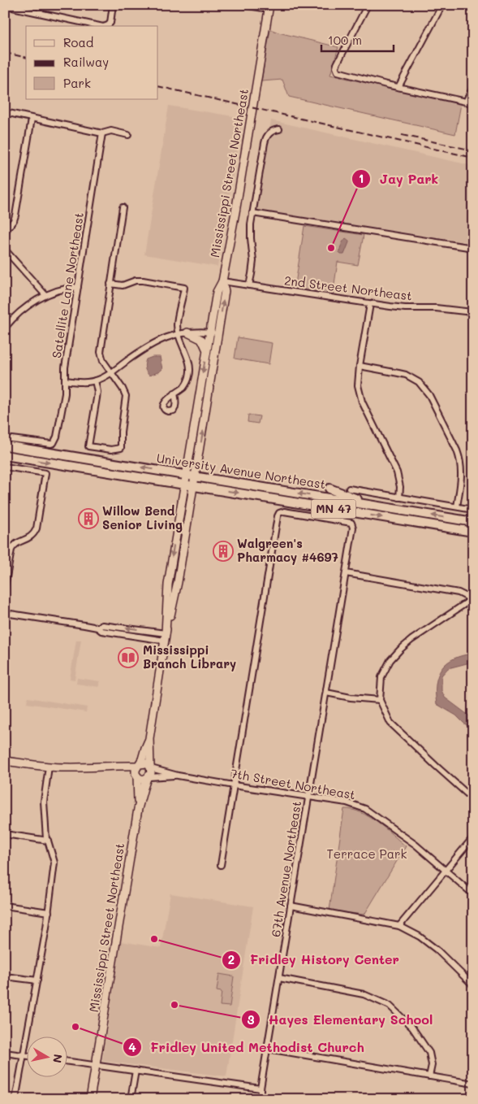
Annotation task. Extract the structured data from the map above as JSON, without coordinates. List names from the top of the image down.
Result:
{
  "streets": {
    "main road": ["University Avenue Northeast", "MN 47"],
    "street": [
      "Mississippi Street Northeast",
      "Satellite Lane Northeast",
      "2nd Street Northeast",
      "7th Street Northeast",
      "67th Avenue Northeast"
    ]
  },
  "crossings": [
    ["Mississippi Street Northeast", "2nd Street Northeast"],
    ["Mississippi Street Northeast", "University Avenue Northeast"],
    ["Mississippi Street Northeast", "7th Street Northeast"],
    ["7th Street Northeast", "67th Avenue Northeast"]
  ],
  "parks": ["Terrace Park"],
  "places": {
    "other": [
      "Jay Park",
      "Fridley History Center",
      "Hayes Elementary School",
      "Fridley United Methodist Church"
    ],
    "building": ["Willow Bend Senior Living", "Walgreen's Pharmacy #4697"],
    "library": ["Mississippi Branch Library"]
  },
  "legend": ["Road", "Railway", "Park"],
  "scale_bar": "100 m",
  "north": "right"
}
